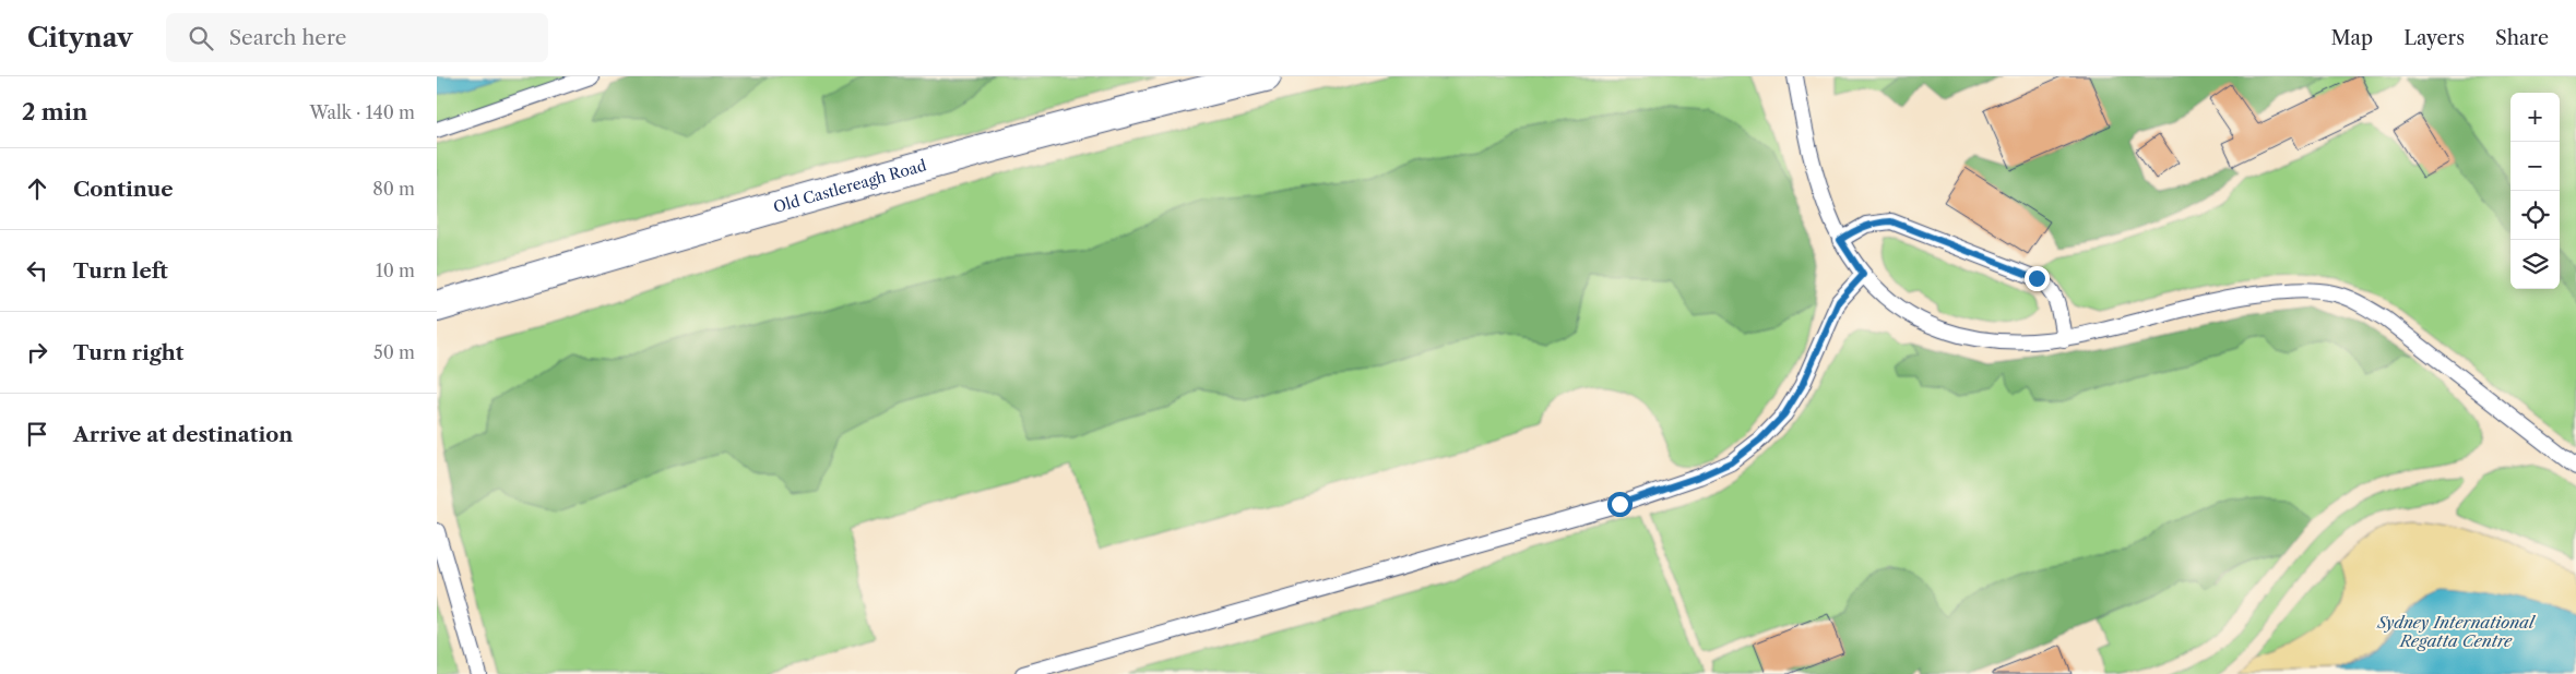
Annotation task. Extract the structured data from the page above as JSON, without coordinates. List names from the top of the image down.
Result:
{
  "streets": {
    "street": ["Old Castlereagh Road"]
  },
  "water": ["Sydney International Regatta Centre"],
  "page": {
    "header": "Citynav",
    "search": "Search here",
    "nav": ["Map", "Layers", "Share"],
    "heading": ["2 min", "Walk · 140 m"],
    "map_buttons": ["+", "−"],
    "list": [
      ["Continue", "80 m"],
      ["Turn left", "10 m"],
      ["Turn right", "50 m"],
      "Arrive at destination"
    ]
  }
}
